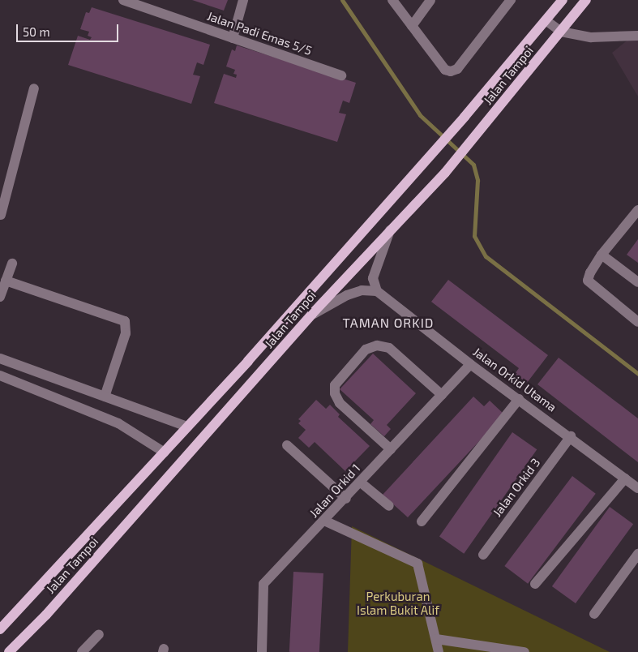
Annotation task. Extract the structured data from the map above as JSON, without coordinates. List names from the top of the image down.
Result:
{
  "streets": {
    "main road": ["Jalan Tampoi"],
    "street": [
      "Jalan Padi Emas 5/5",
      "Jalan Orkid Utama",
      "Jalan Orkid 3",
      "Jalan Orkid 1"
    ]
  },
  "crossings": [
    ["Jalan Orkid Utama", "Jalan Orkid 3"],
    ["Jalan Orkid Utama", "Jalan Orkid 1"]
  ],
  "districts": ["TAMAN ORKID"],
  "parks": ["Perkuburan Islam Bukit Alif"],
  "scale_bar": "50 m"
}
